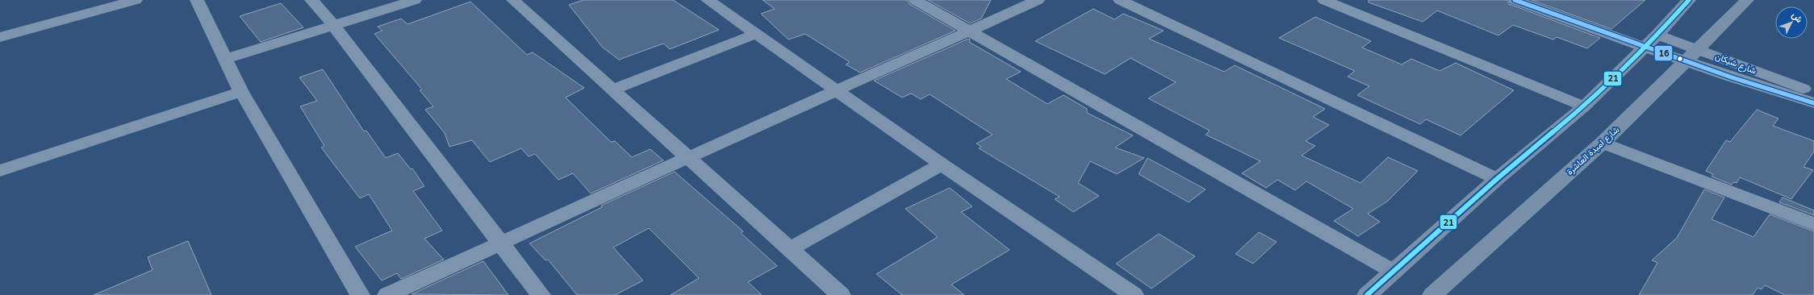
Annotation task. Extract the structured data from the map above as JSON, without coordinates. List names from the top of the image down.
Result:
{
  "streets": {
    "main road": ["شارع امبدة العاشرة"],
    "street": ["شارع شيكان"]
  },
  "crossings": [
    ["شارع شيكان", "شارع امبدة العاشرة"]
  ],
  "lines": ["transit line 16", "transit line 21"],
  "north": "top right"
}
